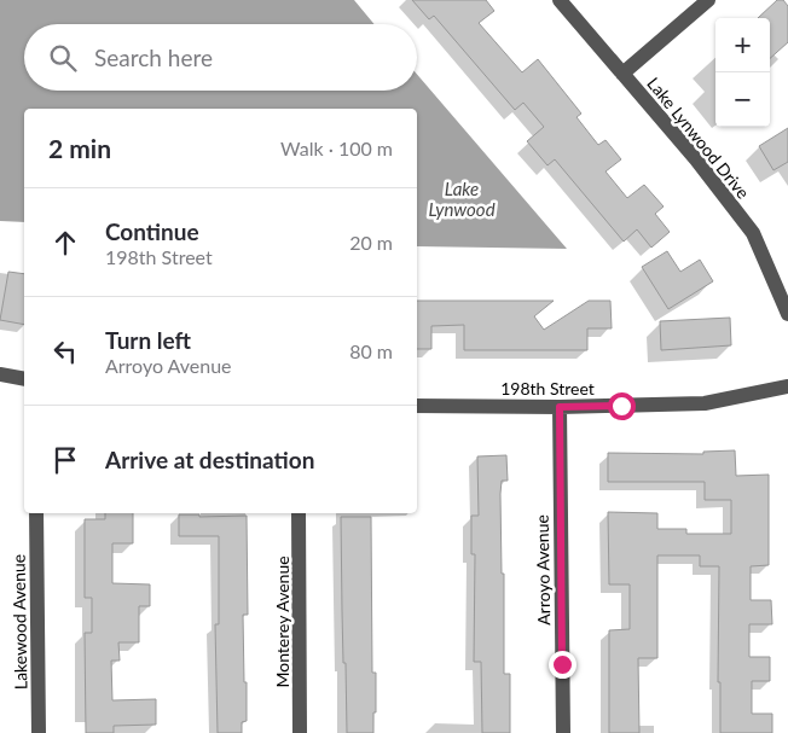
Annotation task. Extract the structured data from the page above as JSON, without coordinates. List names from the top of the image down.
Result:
{
  "streets": {
    "street": [
      "Lake Lynwood Drive",
      "198th Street",
      "Arroyo Avenue",
      "Lakewood Avenue",
      "Monterey Avenue"
    ]
  },
  "crossings": [
    ["198th Street", "Arroyo Avenue"]
  ],
  "water": ["Lake Lynwood"],
  "page": {
    "map_buttons": ["+", "−"],
    "search": "Search here",
    "heading": ["2 min", "Walk · 100 m"],
    "list": [
      ["Continue", "198th Street", "20 m"],
      ["Turn left", "Arroyo Avenue", "80 m"],
      "Arrive at destination"
    ]
  }
}
